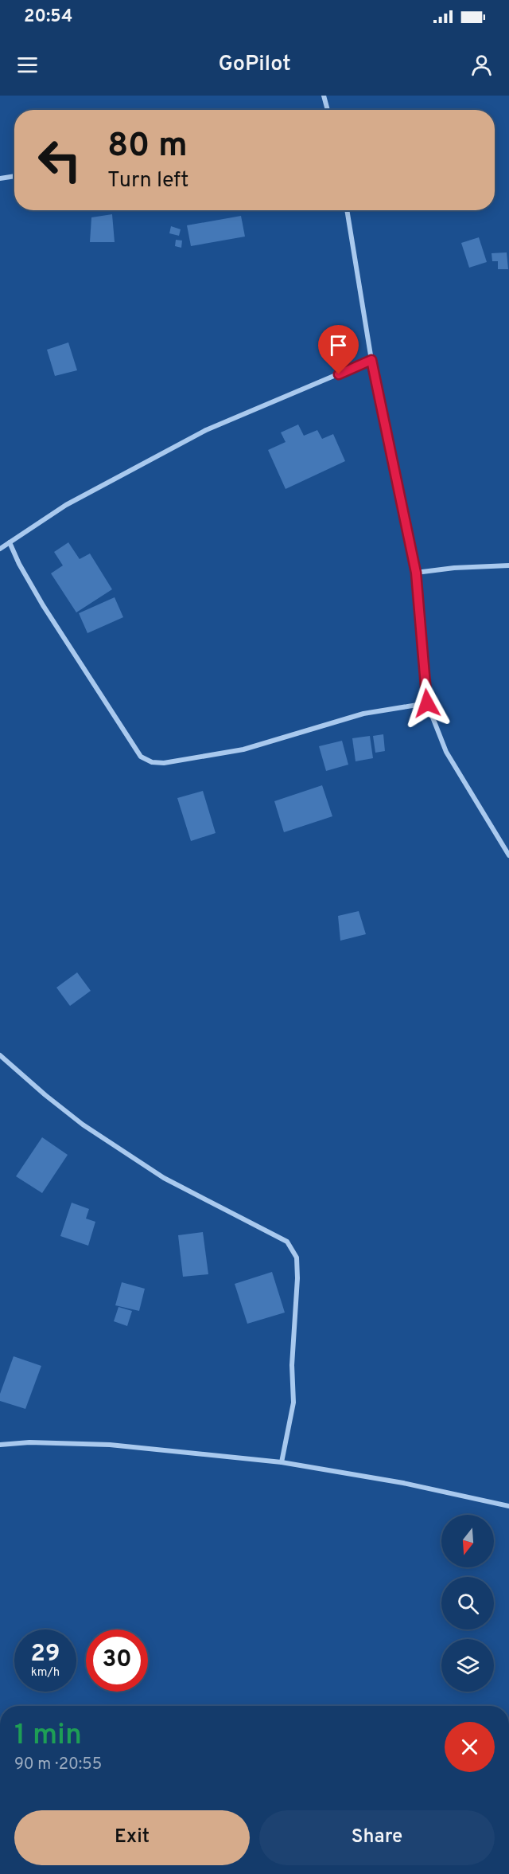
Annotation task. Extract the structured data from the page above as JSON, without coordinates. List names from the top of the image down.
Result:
{
  "north": "bottom",
  "page": {
    "status": "20:54",
    "header": "GoPilot",
    "turn": ["80 m", "Turn left"],
    "speed": "29 km/h",
    "limit": "30",
    "heading": ["1 min", "90 m · 20:55"],
    "buttons": ["Exit", "Share"]
  }
}
